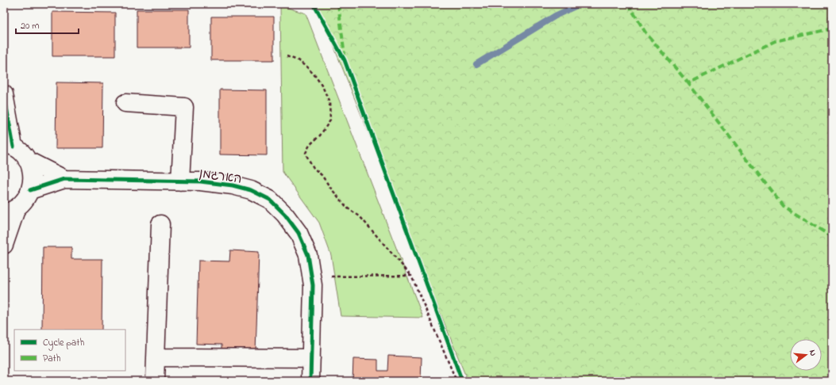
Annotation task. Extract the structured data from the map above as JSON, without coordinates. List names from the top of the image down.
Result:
{
  "streets": {
    "street": ["הארגמן"]
  },
  "legend": ["Cycle path", "Path"],
  "scale_bar": "20 m",
  "north": "right"
}
